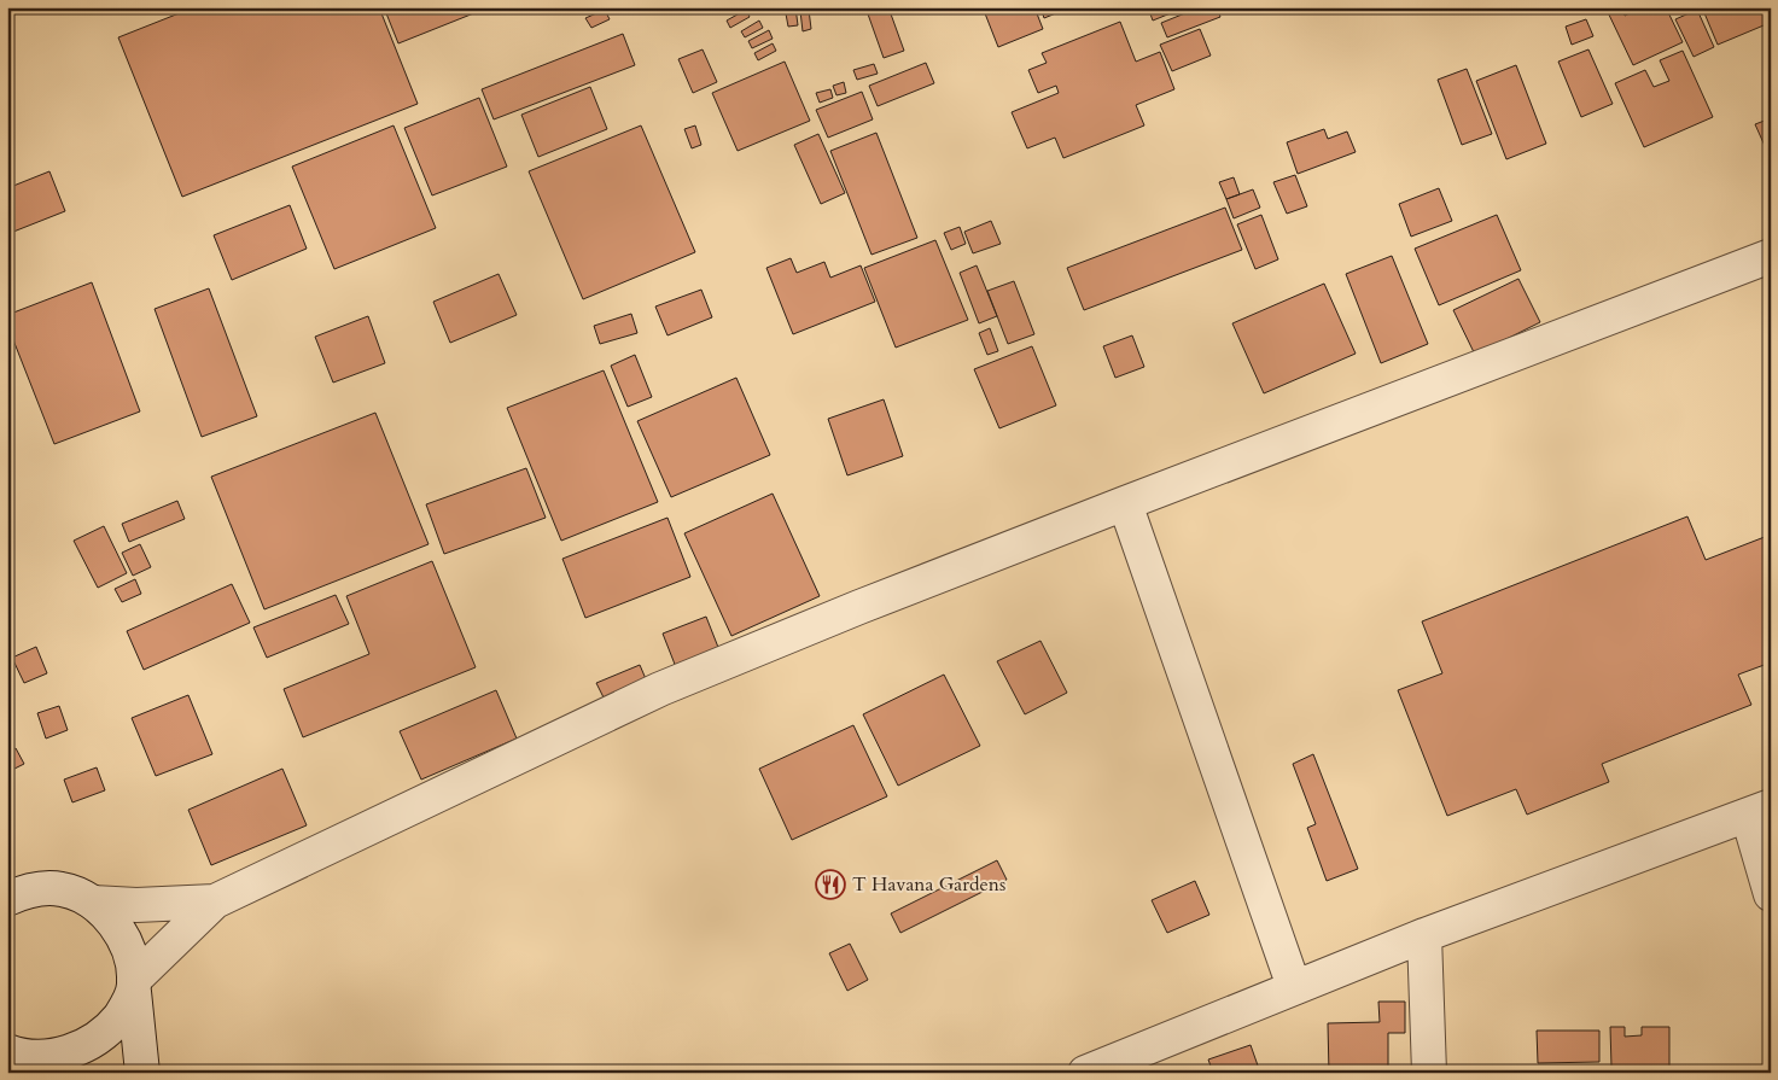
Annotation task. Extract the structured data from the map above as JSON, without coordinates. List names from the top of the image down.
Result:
{
  "places": {
    "restaurant": ["T Havana Gardens"]
  }
}
